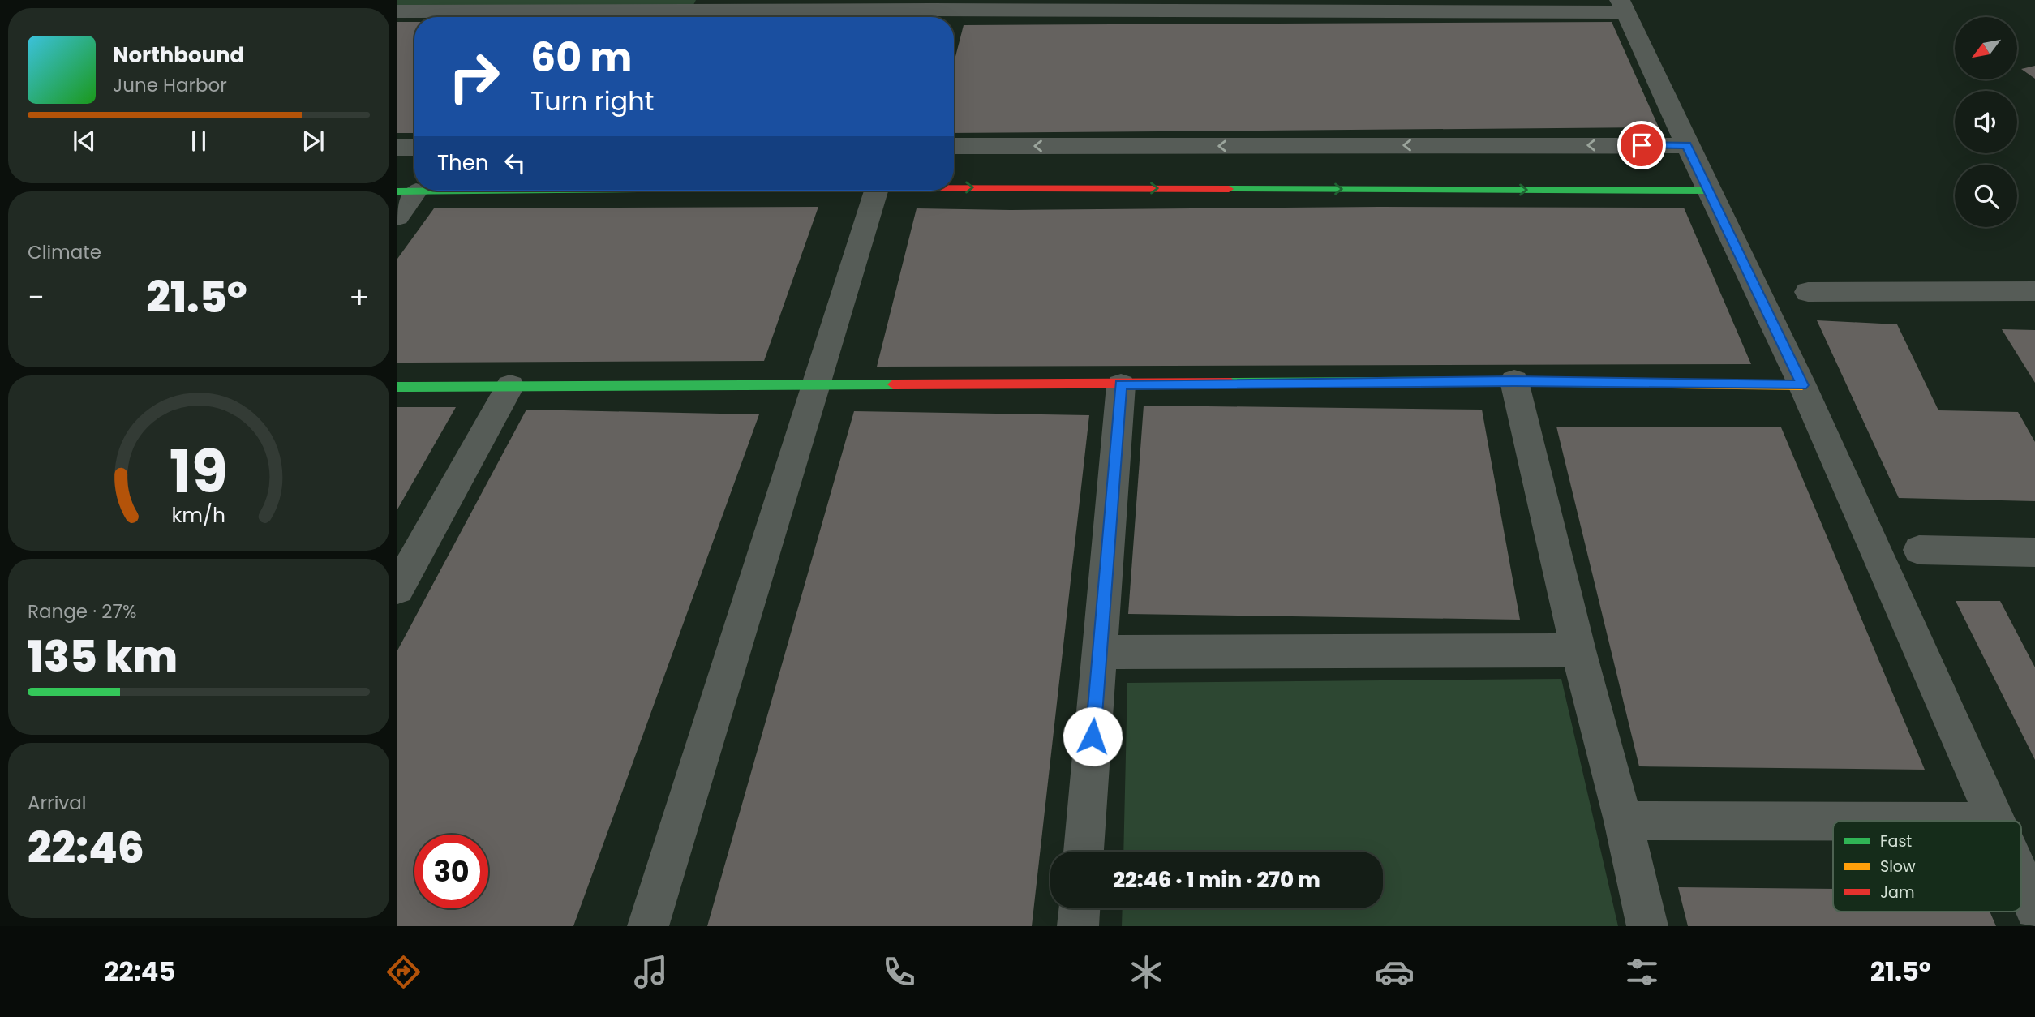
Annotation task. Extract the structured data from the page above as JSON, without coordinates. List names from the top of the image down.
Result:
{
  "legend": ["Fast", "Slow", "Jam"],
  "north": "bottom left",
  "page": {
    "turn": ["60 m", "Turn right"],
    "song": ["Northbound", "June Harbor"],
    "then": "Then",
    "tile": [
      "Climate",
      ["Range · 27%", "135 km"],
      ["Arrival", "22:46"]
    ],
    "heat": ["−", "21.5°", "+"],
    "limit": "30",
    "trip": "22:46 · 1 min · 270 m",
    "tabs": ["22:45", "21.5°"],
    "gauge": ["19", "km/h"]
  }
}
